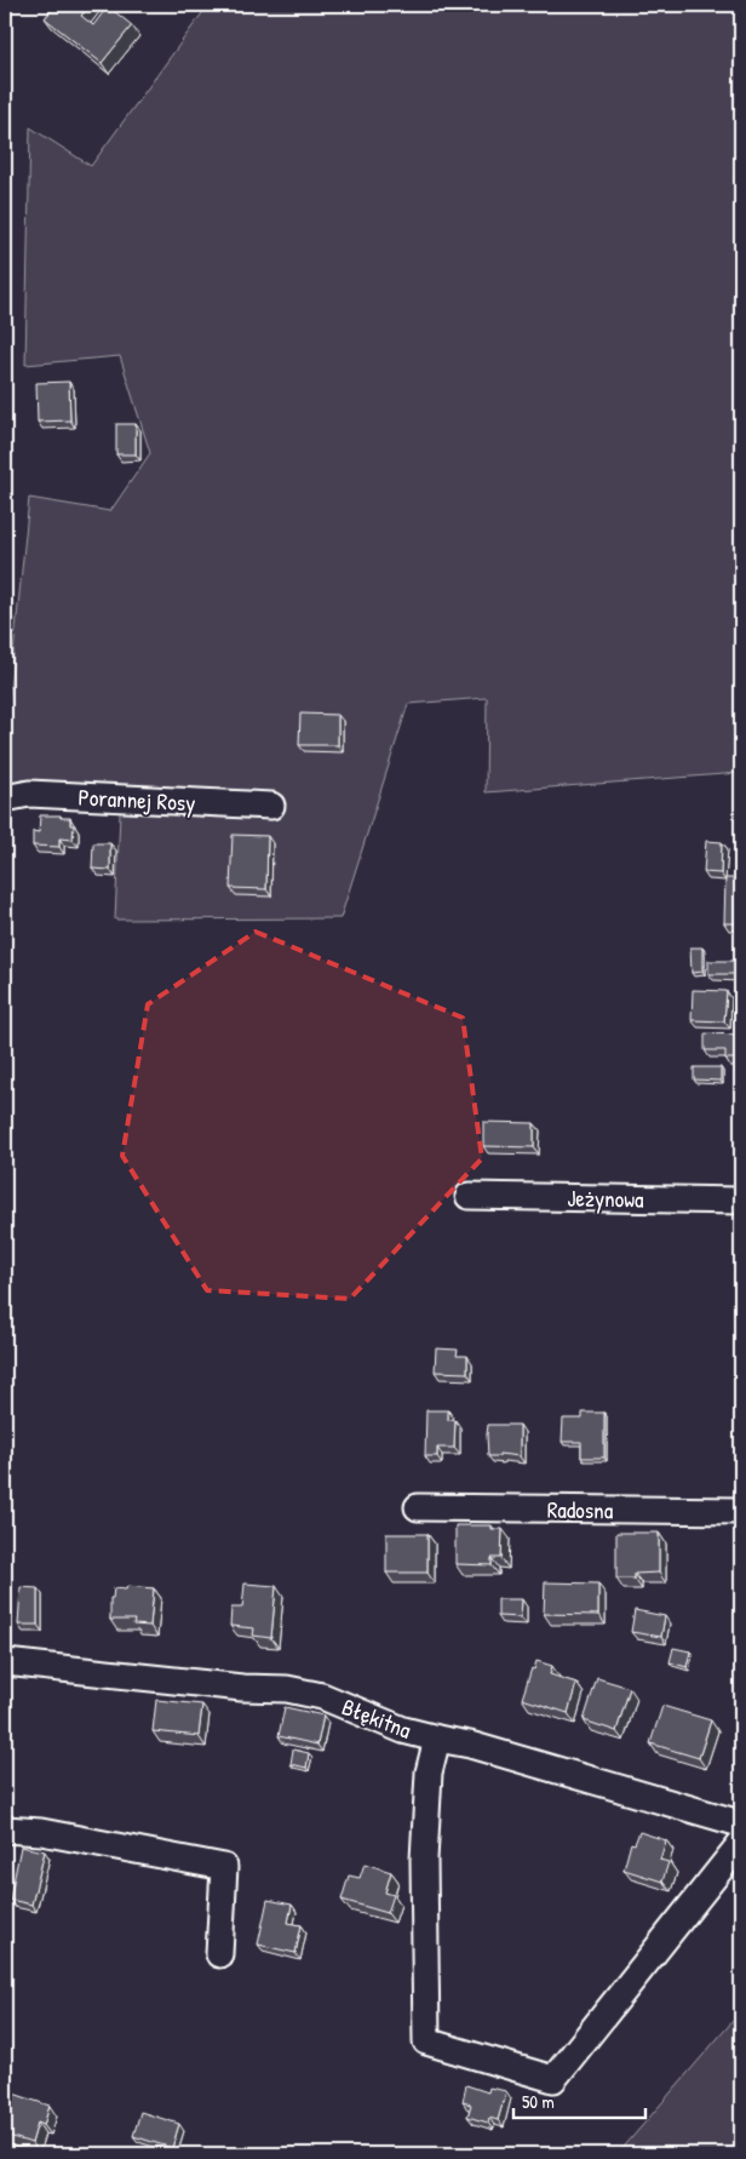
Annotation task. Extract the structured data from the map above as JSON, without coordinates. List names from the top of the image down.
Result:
{
  "streets": {
    "street": [
      "Porannej Rosy",
      "Jeżynowa",
      "Radosna",
      "Błękitna"
    ]
  },
  "scale_bar": "50 m"
}
